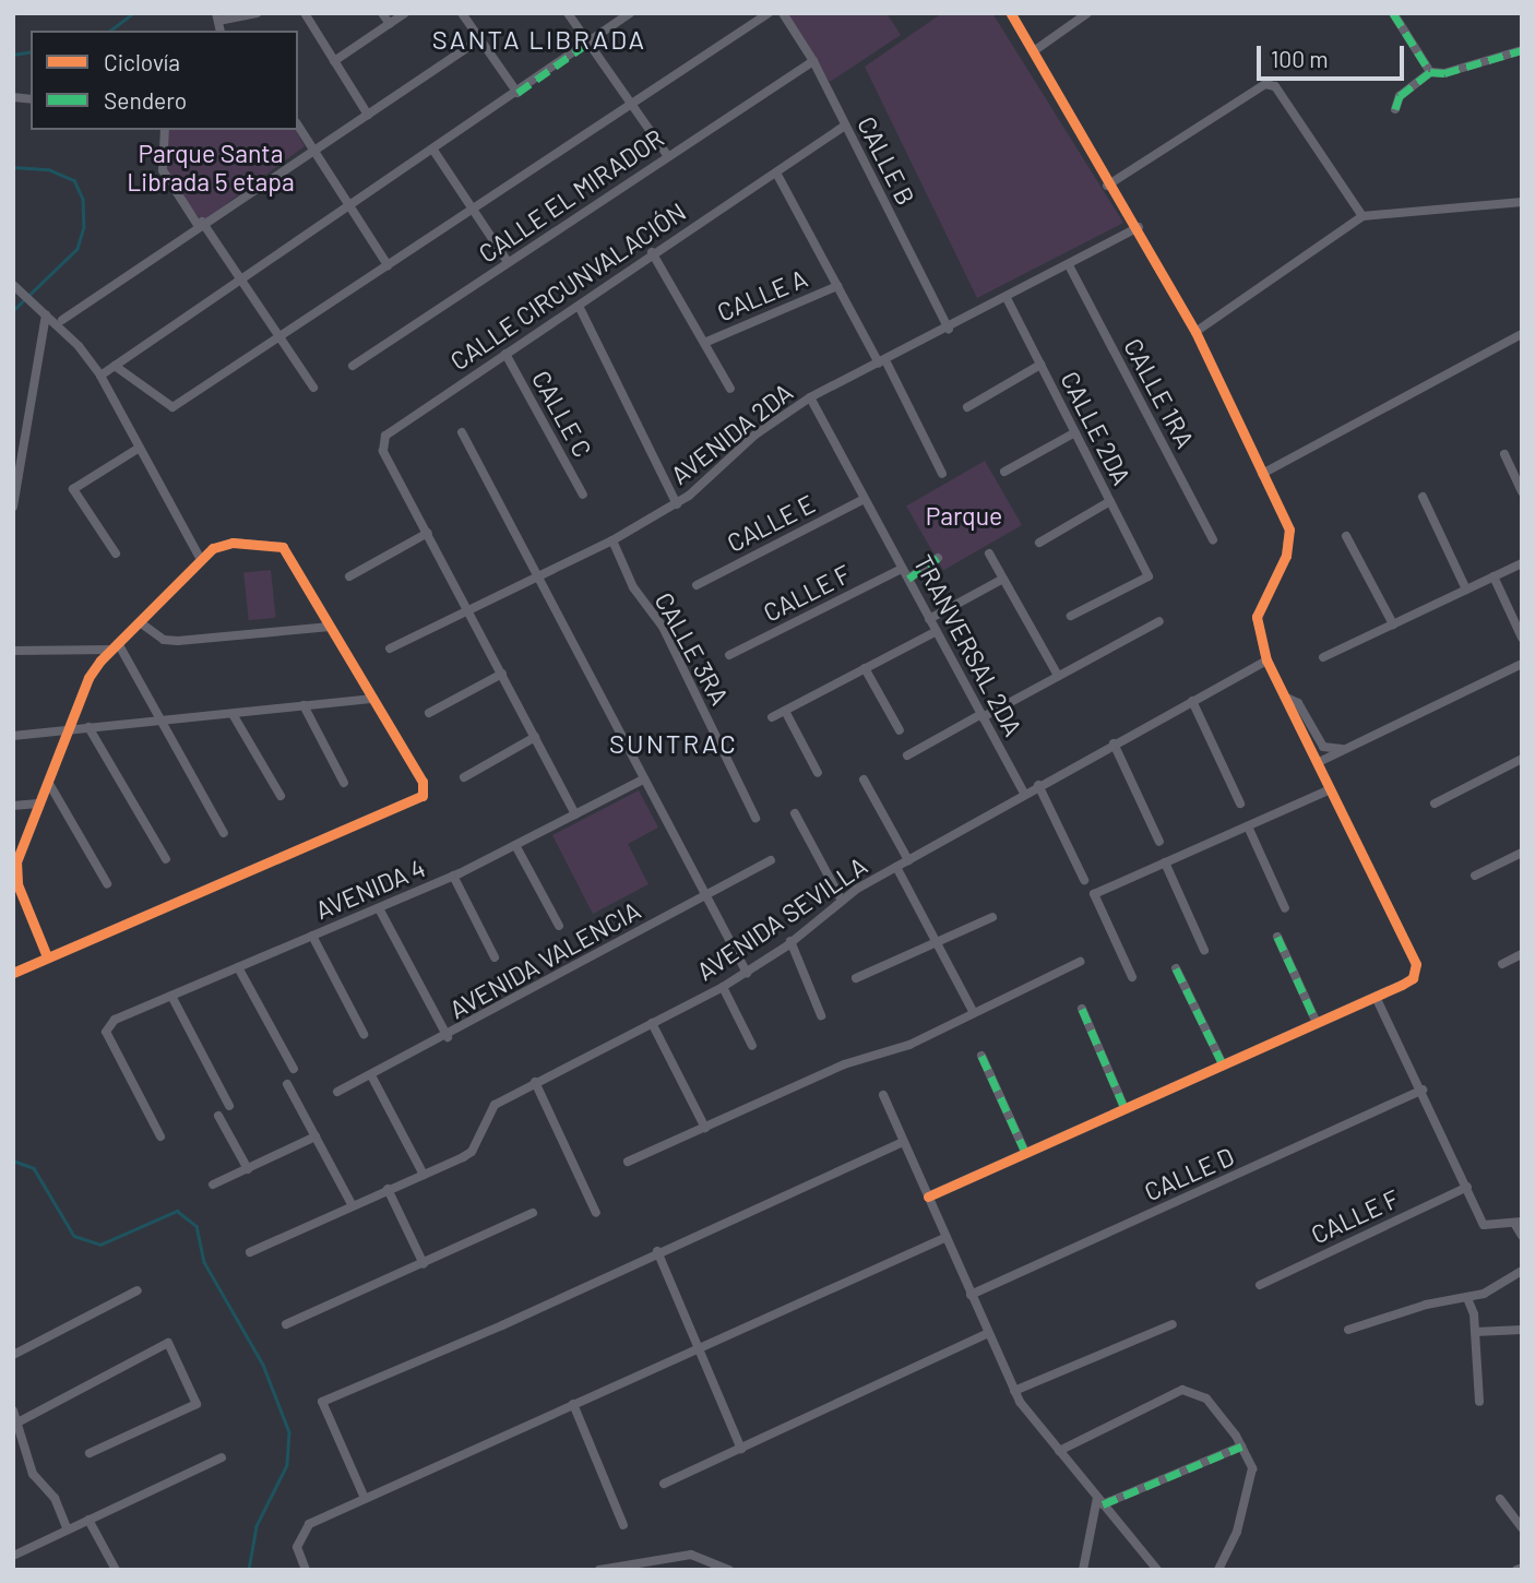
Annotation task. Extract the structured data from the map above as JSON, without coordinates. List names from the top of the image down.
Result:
{
  "streets": {
    "street": [
      "CALLE B",
      "CALLE EL MIRADOR",
      "CALLE CIRCUNVALACIÓN",
      "CALLE A",
      "CALLE 1RA",
      "CALLE C",
      "CALLE 2DA",
      "AVENIDA 2DA",
      "CALLE E",
      "CALLE F",
      "TRANVERSAL 2DA",
      "CALLE 3RA",
      "AVENIDA 4",
      "AVENIDA SEVILLA",
      "AVENIDA VALENCIA",
      "CALLE D"
    ]
  },
  "crossings": [
    ["CALLE B", "CALLE EL MIRADOR"],
    ["CALLE B", "CALLE CIRCUNVALACIÓN"],
    ["CALLE B", "AVENIDA 2DA"],
    ["CALLE CIRCUNVALACIÓN", "CALLE C"],
    ["CALLE 1RA", "AVENIDA 2DA"],
    ["CALLE 2DA", "AVENIDA 2DA"],
    ["AVENIDA 2DA", "TRANVERSAL 2DA"],
    ["AVENIDA 2DA", "CALLE 3RA"],
    ["CALLE E", "TRANVERSAL 2DA"],
    ["CALLE F", "TRANVERSAL 2DA"],
    ["TRANVERSAL 2DA", "AVENIDA SEVILLA"]
  ],
  "districts": ["SANTA LIBRADA", "SUNTRAC"],
  "parks": ["Parque Santa Librada 5 etapa", "Parque"],
  "legend": ["Ciclovía", "Sendero"],
  "scale_bar": "100 m"
}
